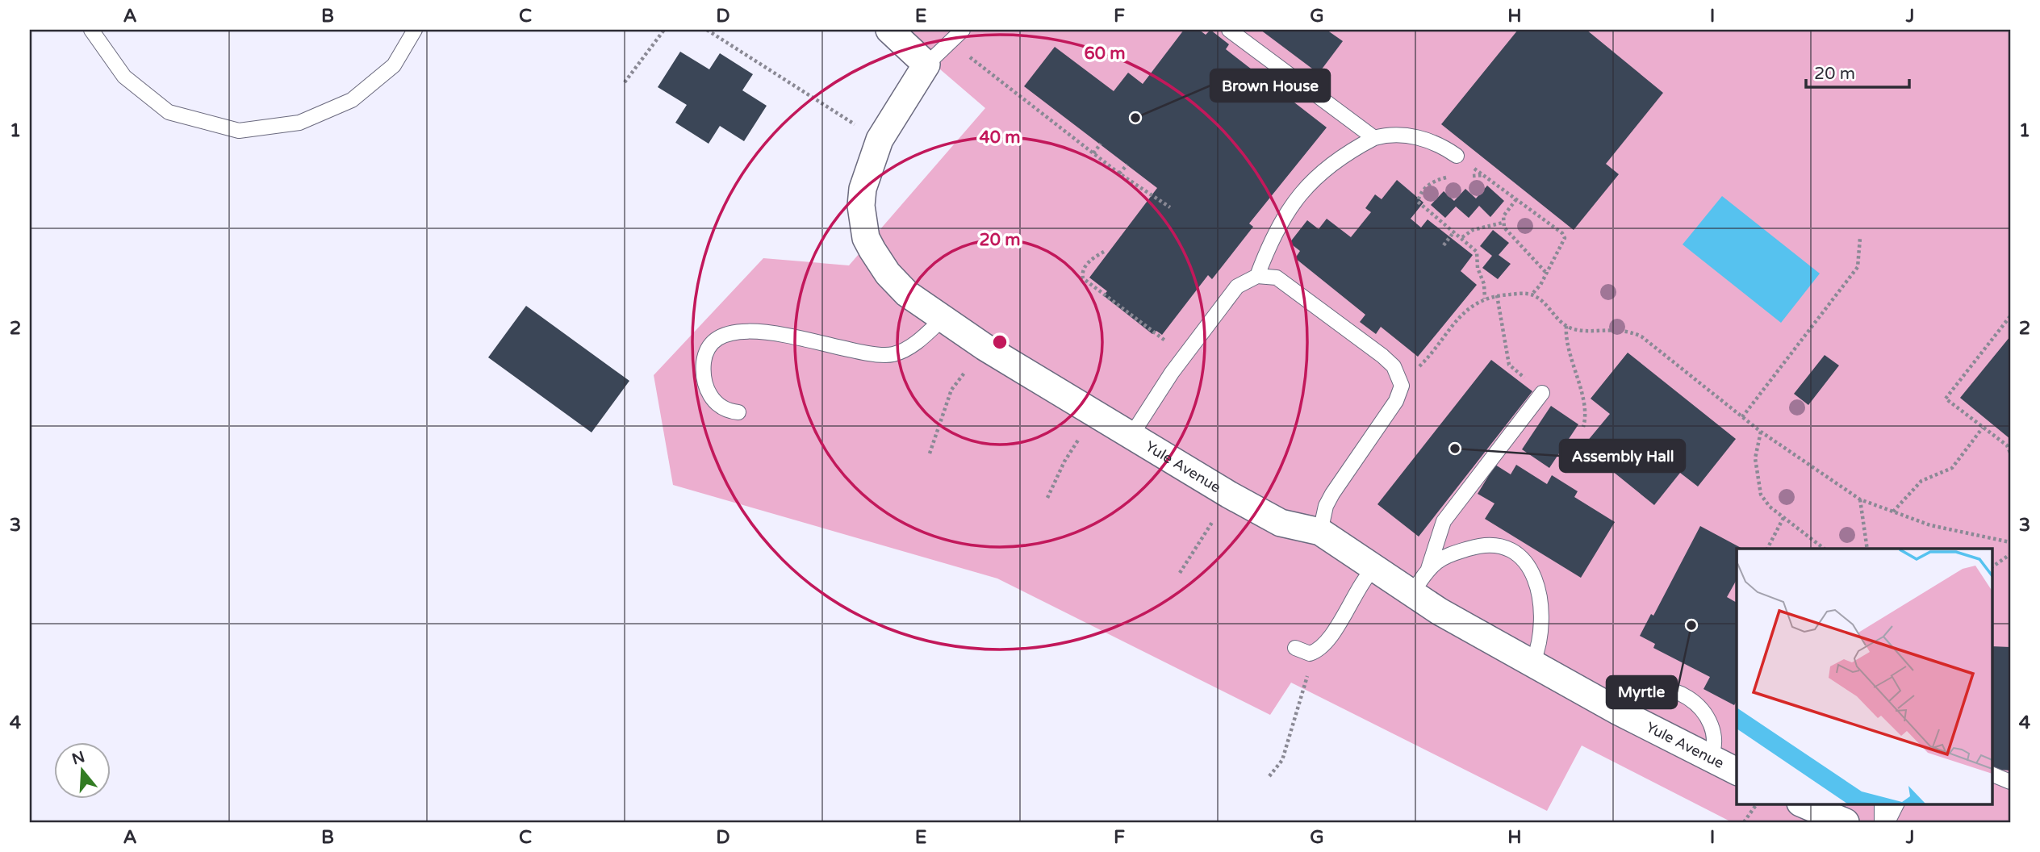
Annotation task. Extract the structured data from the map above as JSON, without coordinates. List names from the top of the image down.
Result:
{
  "streets": {
    "street": ["Yule Avenue"]
  },
  "places": ["Brown House", "Assembly Hall", "Myrtle"],
  "scale_bar": "20 m",
  "north": "top",
  "grid": {
    "columns": [
      "A",
      "B",
      "C",
      "D",
      "E",
      "F",
      "G",
      "H",
      "I",
      "J"
    ],
    "rows": [
      "1",
      "2",
      "3",
      "4"
    ]
  },
  "rings": ["60 m", "40 m", "20 m"]
}
